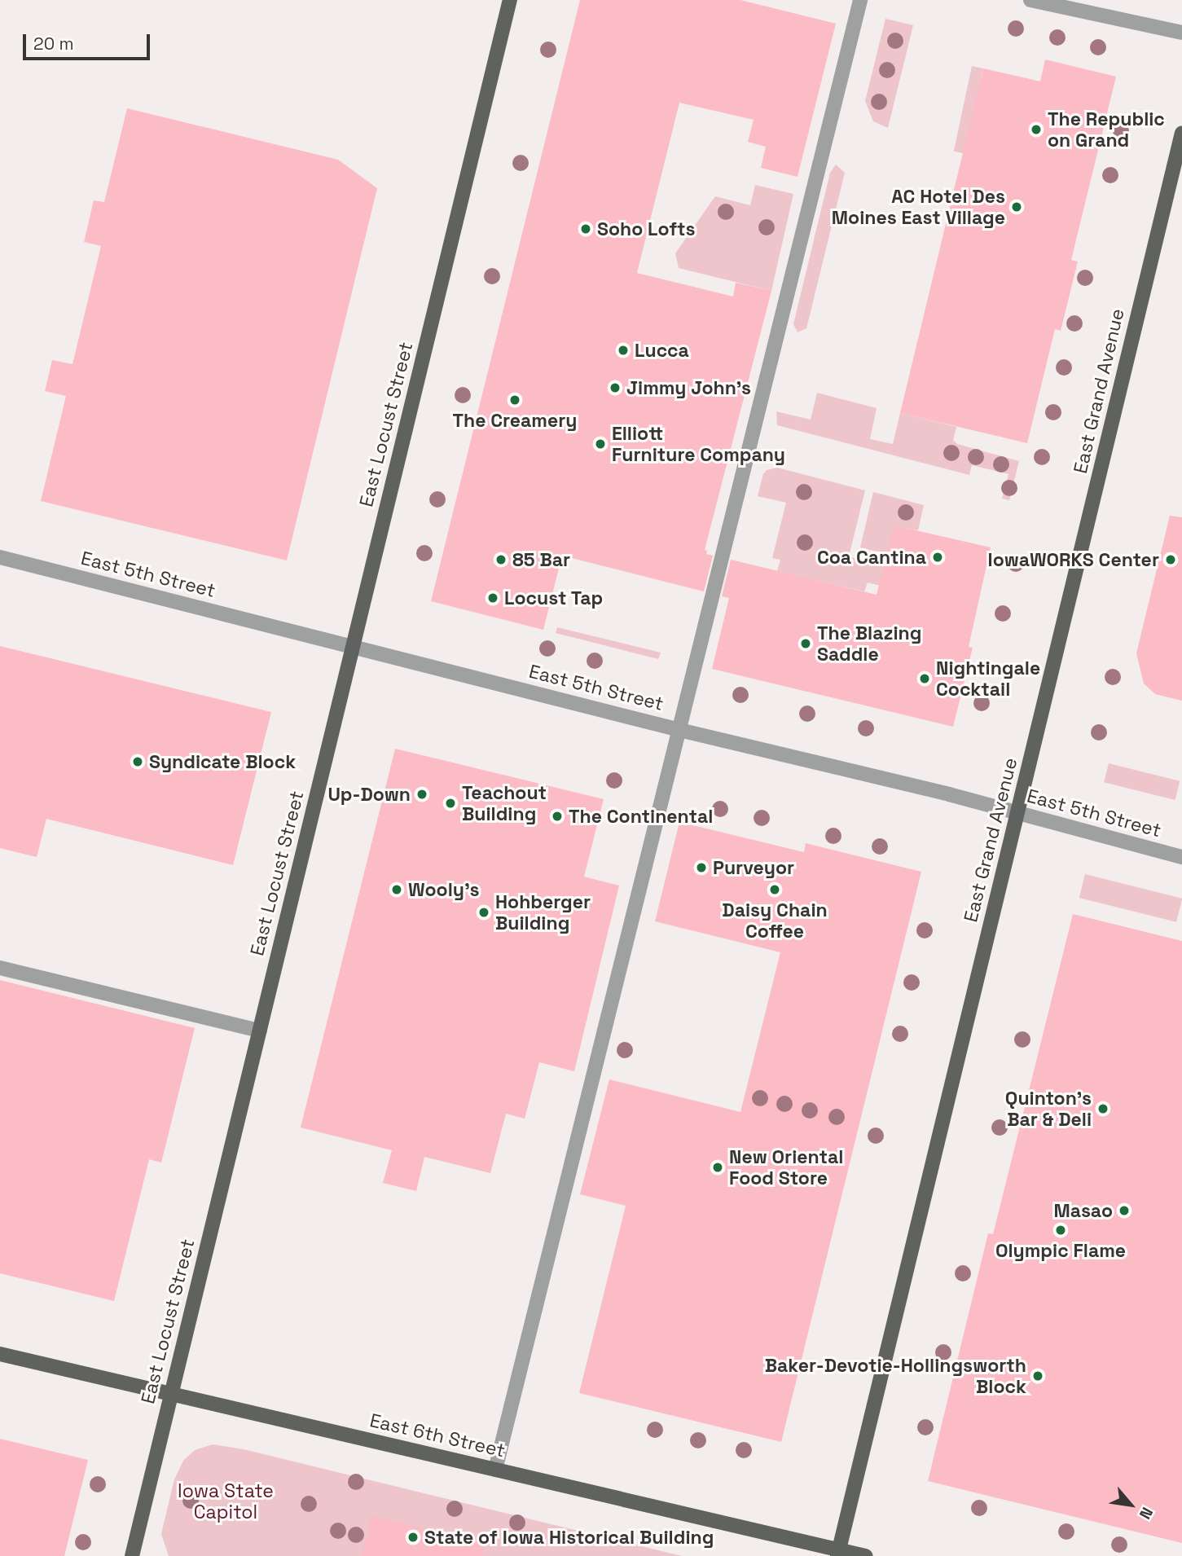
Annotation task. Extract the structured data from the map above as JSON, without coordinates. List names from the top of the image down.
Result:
{
  "streets": {
    "main road": ["East Grand Avenue", "East Locust Street", "East 6th Street"],
    "street": ["East 5th Street"]
  },
  "crossings": [
    ["East Grand Avenue", "East 5th Street"],
    ["East Grand Avenue", "East 6th Street"],
    ["East Locust Street", "East 5th Street"],
    ["East Locust Street", "East 6th Street"]
  ],
  "parks": ["Iowa State Capitol"],
  "places": [
    "The Republic on Grand",
    "AC Hotel Des Moines East Village",
    "Soho Lofts",
    "Lucca",
    "Jimmy John's",
    "The Creamery",
    "Elliott Furniture Company",
    "Coa Cantina",
    "85 Bar",
    "IowaWORKS Center",
    "Locust Tap",
    "The Blazing Saddle",
    "Nightingale Cocktail",
    "Syndicate Block",
    "Up-Down",
    "Teachout Building",
    "The Continental",
    "Purveyor",
    "Wooly's",
    "Daisy Chain Coffee",
    "Hohberger Building",
    "Quinton's Bar & Deli",
    "New Oriental Food Store",
    "Masao",
    "Olympic Flame",
    "Baker-Devotie-Hollingsworth Block",
    "State of Iowa Historical Building"
  ],
  "scale_bar": "20 m",
  "north": "bottom right"
}
